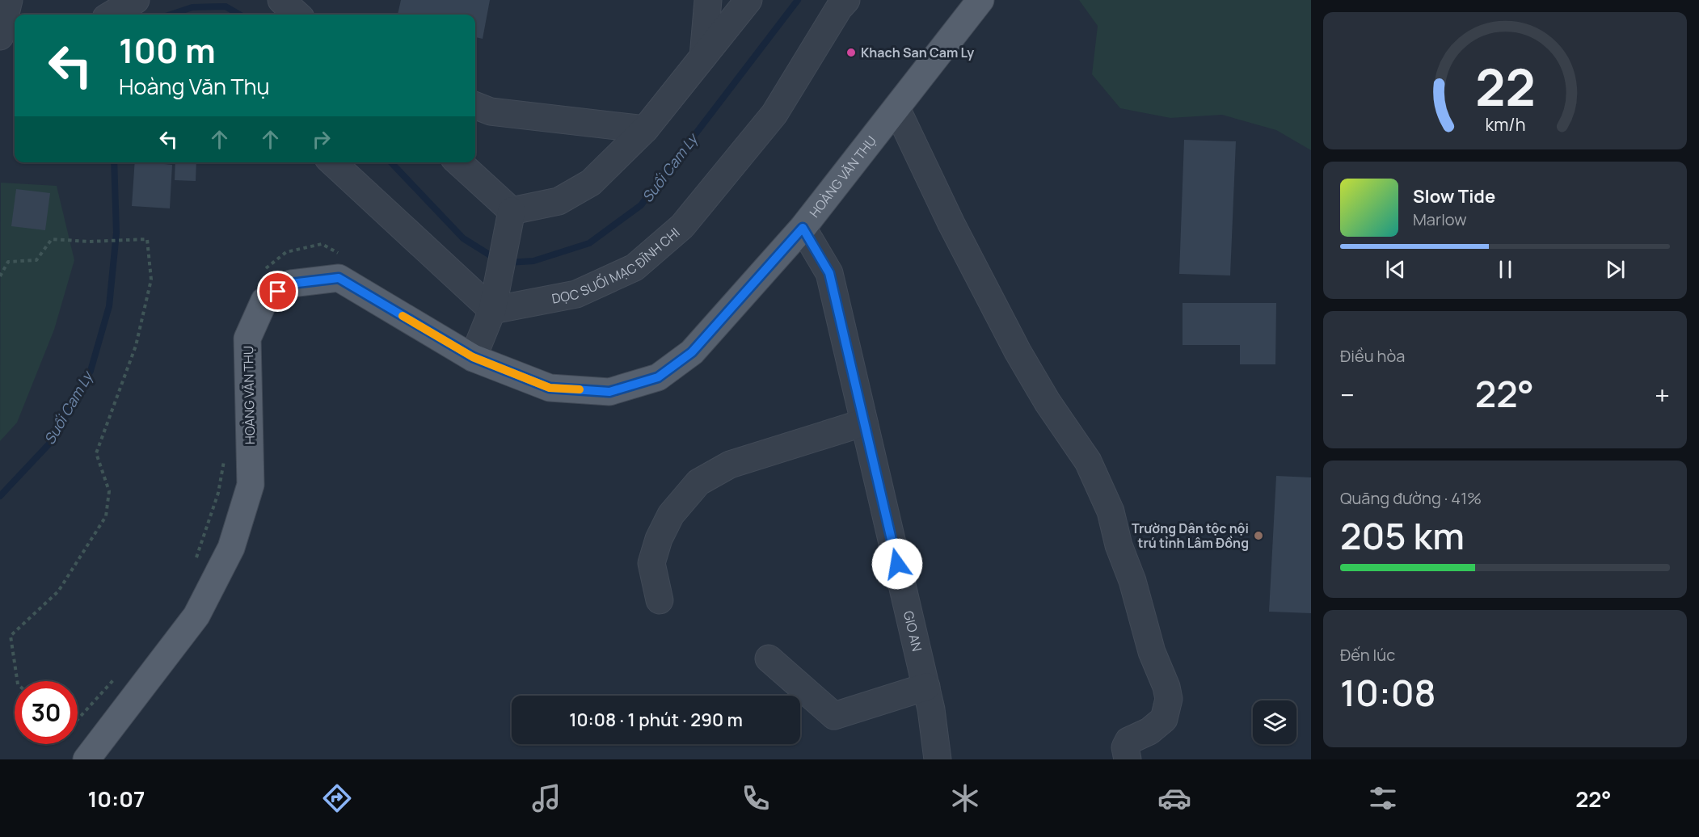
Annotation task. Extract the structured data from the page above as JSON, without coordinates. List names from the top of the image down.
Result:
{
  "streets": {
    "main road": ["HOÀNG VĂN THỤ"],
    "street": ["DỌC SUỐI MẠC ĐĨNH CHI", "GIO AN"]
  },
  "crossings": [
    ["HOÀNG VĂN THỤ", "GIO AN"]
  ],
  "water": ["Suối Cam Ly"],
  "places": ["Khach San Cam Ly", "Trường Dân tộc nội trú tỉnh Lâm Đồng"],
  "page": {
    "turn": ["100 m", "Hoàng Văn Thụ"],
    "song": ["Slow Tide", "Marlow"],
    "tile": [
      "Điều hòa",
      ["Quãng đường · 41%", "205 km"],
      ["Đến lúc", "10:08"]
    ],
    "heat": ["−", "22°", "+"],
    "limit": "30",
    "trip": "10:08 · 1 phút · 290 m",
    "tabs": ["10:07", "22°"],
    "gauge": ["22", "km/h"]
  }
}
